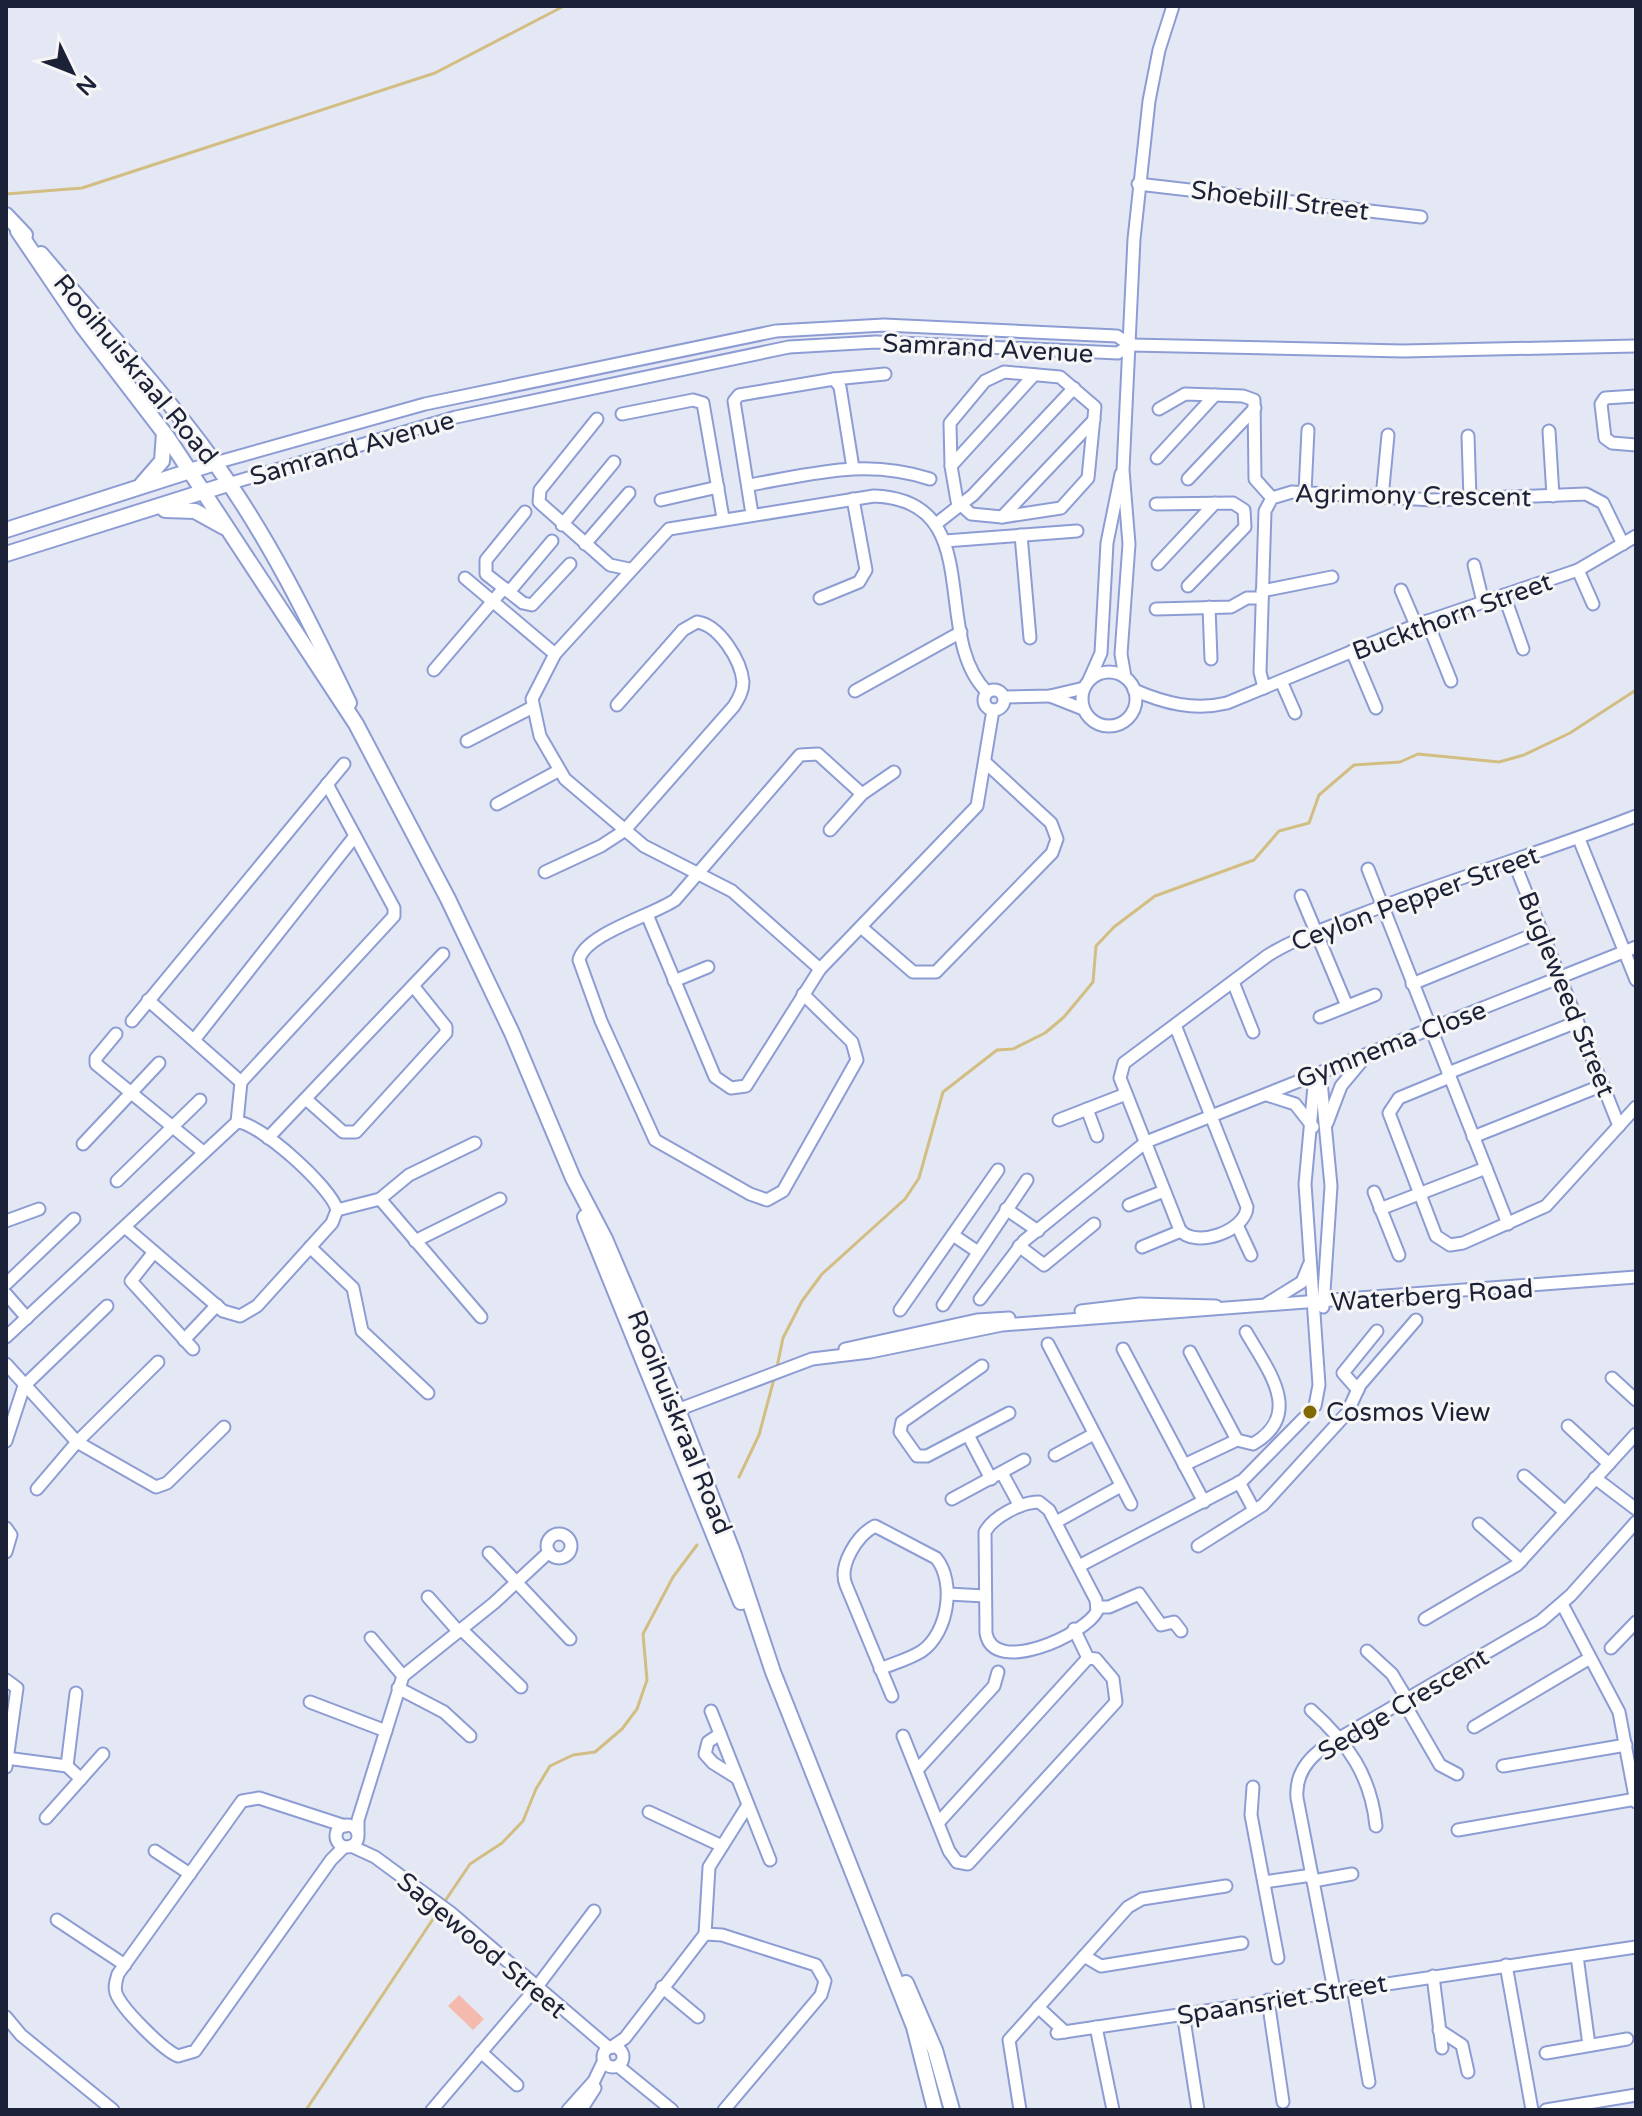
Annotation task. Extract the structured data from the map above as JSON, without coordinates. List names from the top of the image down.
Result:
{
  "streets": {
    "main road": ["Samrand Avenue", "Rooihuiskraal Road"],
    "street": [
      "Shoebill Street",
      "Agrimony Crescent",
      "Buckthorn Street",
      "Ceylon Pepper Street",
      "Bugleweed Street",
      "Gymnema Close",
      "Waterberg Road",
      "Sedge Crescent",
      "Sagewood Street",
      "Spaansriet Street"
    ]
  },
  "crossings": [
    ["Samrand Avenue", "Rooihuiskraal Road"],
    ["Rooihuiskraal Road", "Waterberg Road"],
    ["Agrimony Crescent", "Buckthorn Street"],
    ["Ceylon Pepper Street", "Bugleweed Street"],
    ["Bugleweed Street", "Gymnema Close"],
    ["Sedge Crescent", "Spaansriet Street"]
  ],
  "places": ["Cosmos View"],
  "north": "bottom right"
}
